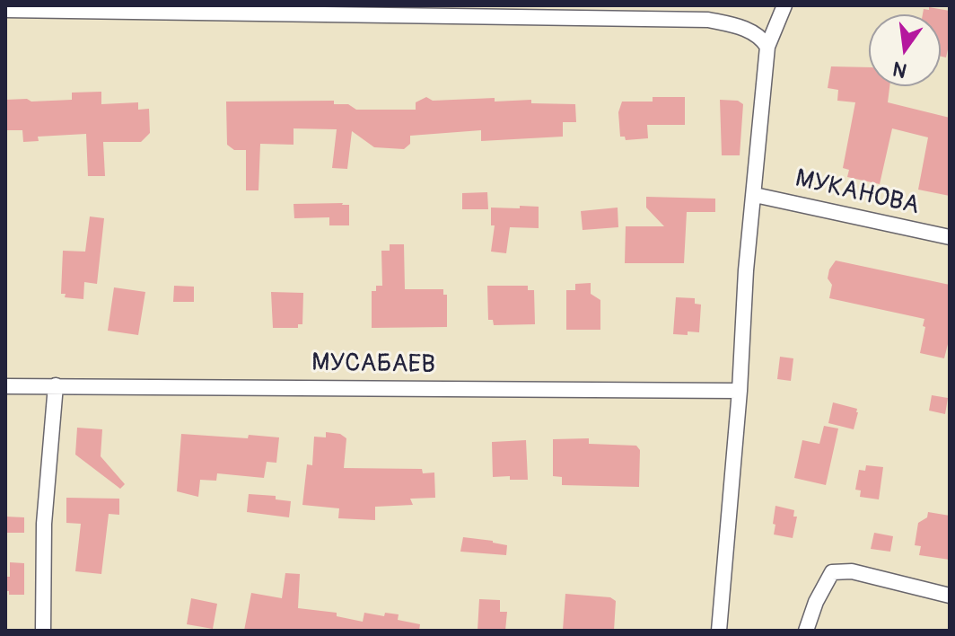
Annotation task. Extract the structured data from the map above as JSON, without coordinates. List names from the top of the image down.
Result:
{
  "streets": {
    "street": ["МУКАНОВА", "МУСАБАЕВ"]
  },
  "north": "bottom"
}
